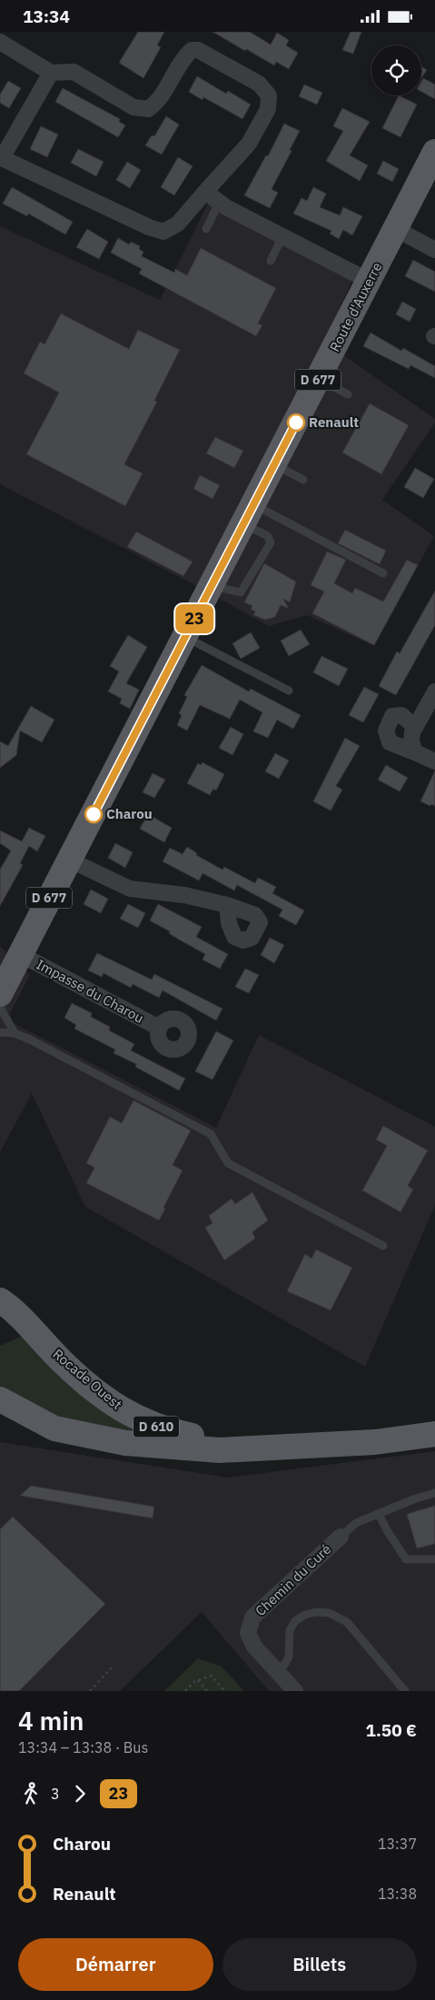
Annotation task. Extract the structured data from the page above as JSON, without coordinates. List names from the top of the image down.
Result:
{
  "streets": {
    "main road": [
      "Route d'Auxerre",
      "D 677",
      "Rocade Ouest",
      "D 610"
    ],
    "street": ["Impasse du Charou", "Chemin du Curé"]
  },
  "crossings": [
    ["Route d'Auxerre", "Impasse du Charou"]
  ],
  "places": ["Renault", "Charou"],
  "lines": ["bus line 23"],
  "page": {
    "status": "13:34",
    "on_map": "23",
    "heading": ["4 min", "13:34 – 13:38 · Bus", "1.50 €"],
    "legs": ["3", "23"],
    "list": [
      {
        "name": "Charou",
        "value": "13:37"
      },
      {
        "name": "Renault",
        "value": "13:38"
      }
    ],
    "buttons": ["Démarrer", "Billets"]
  }
}
